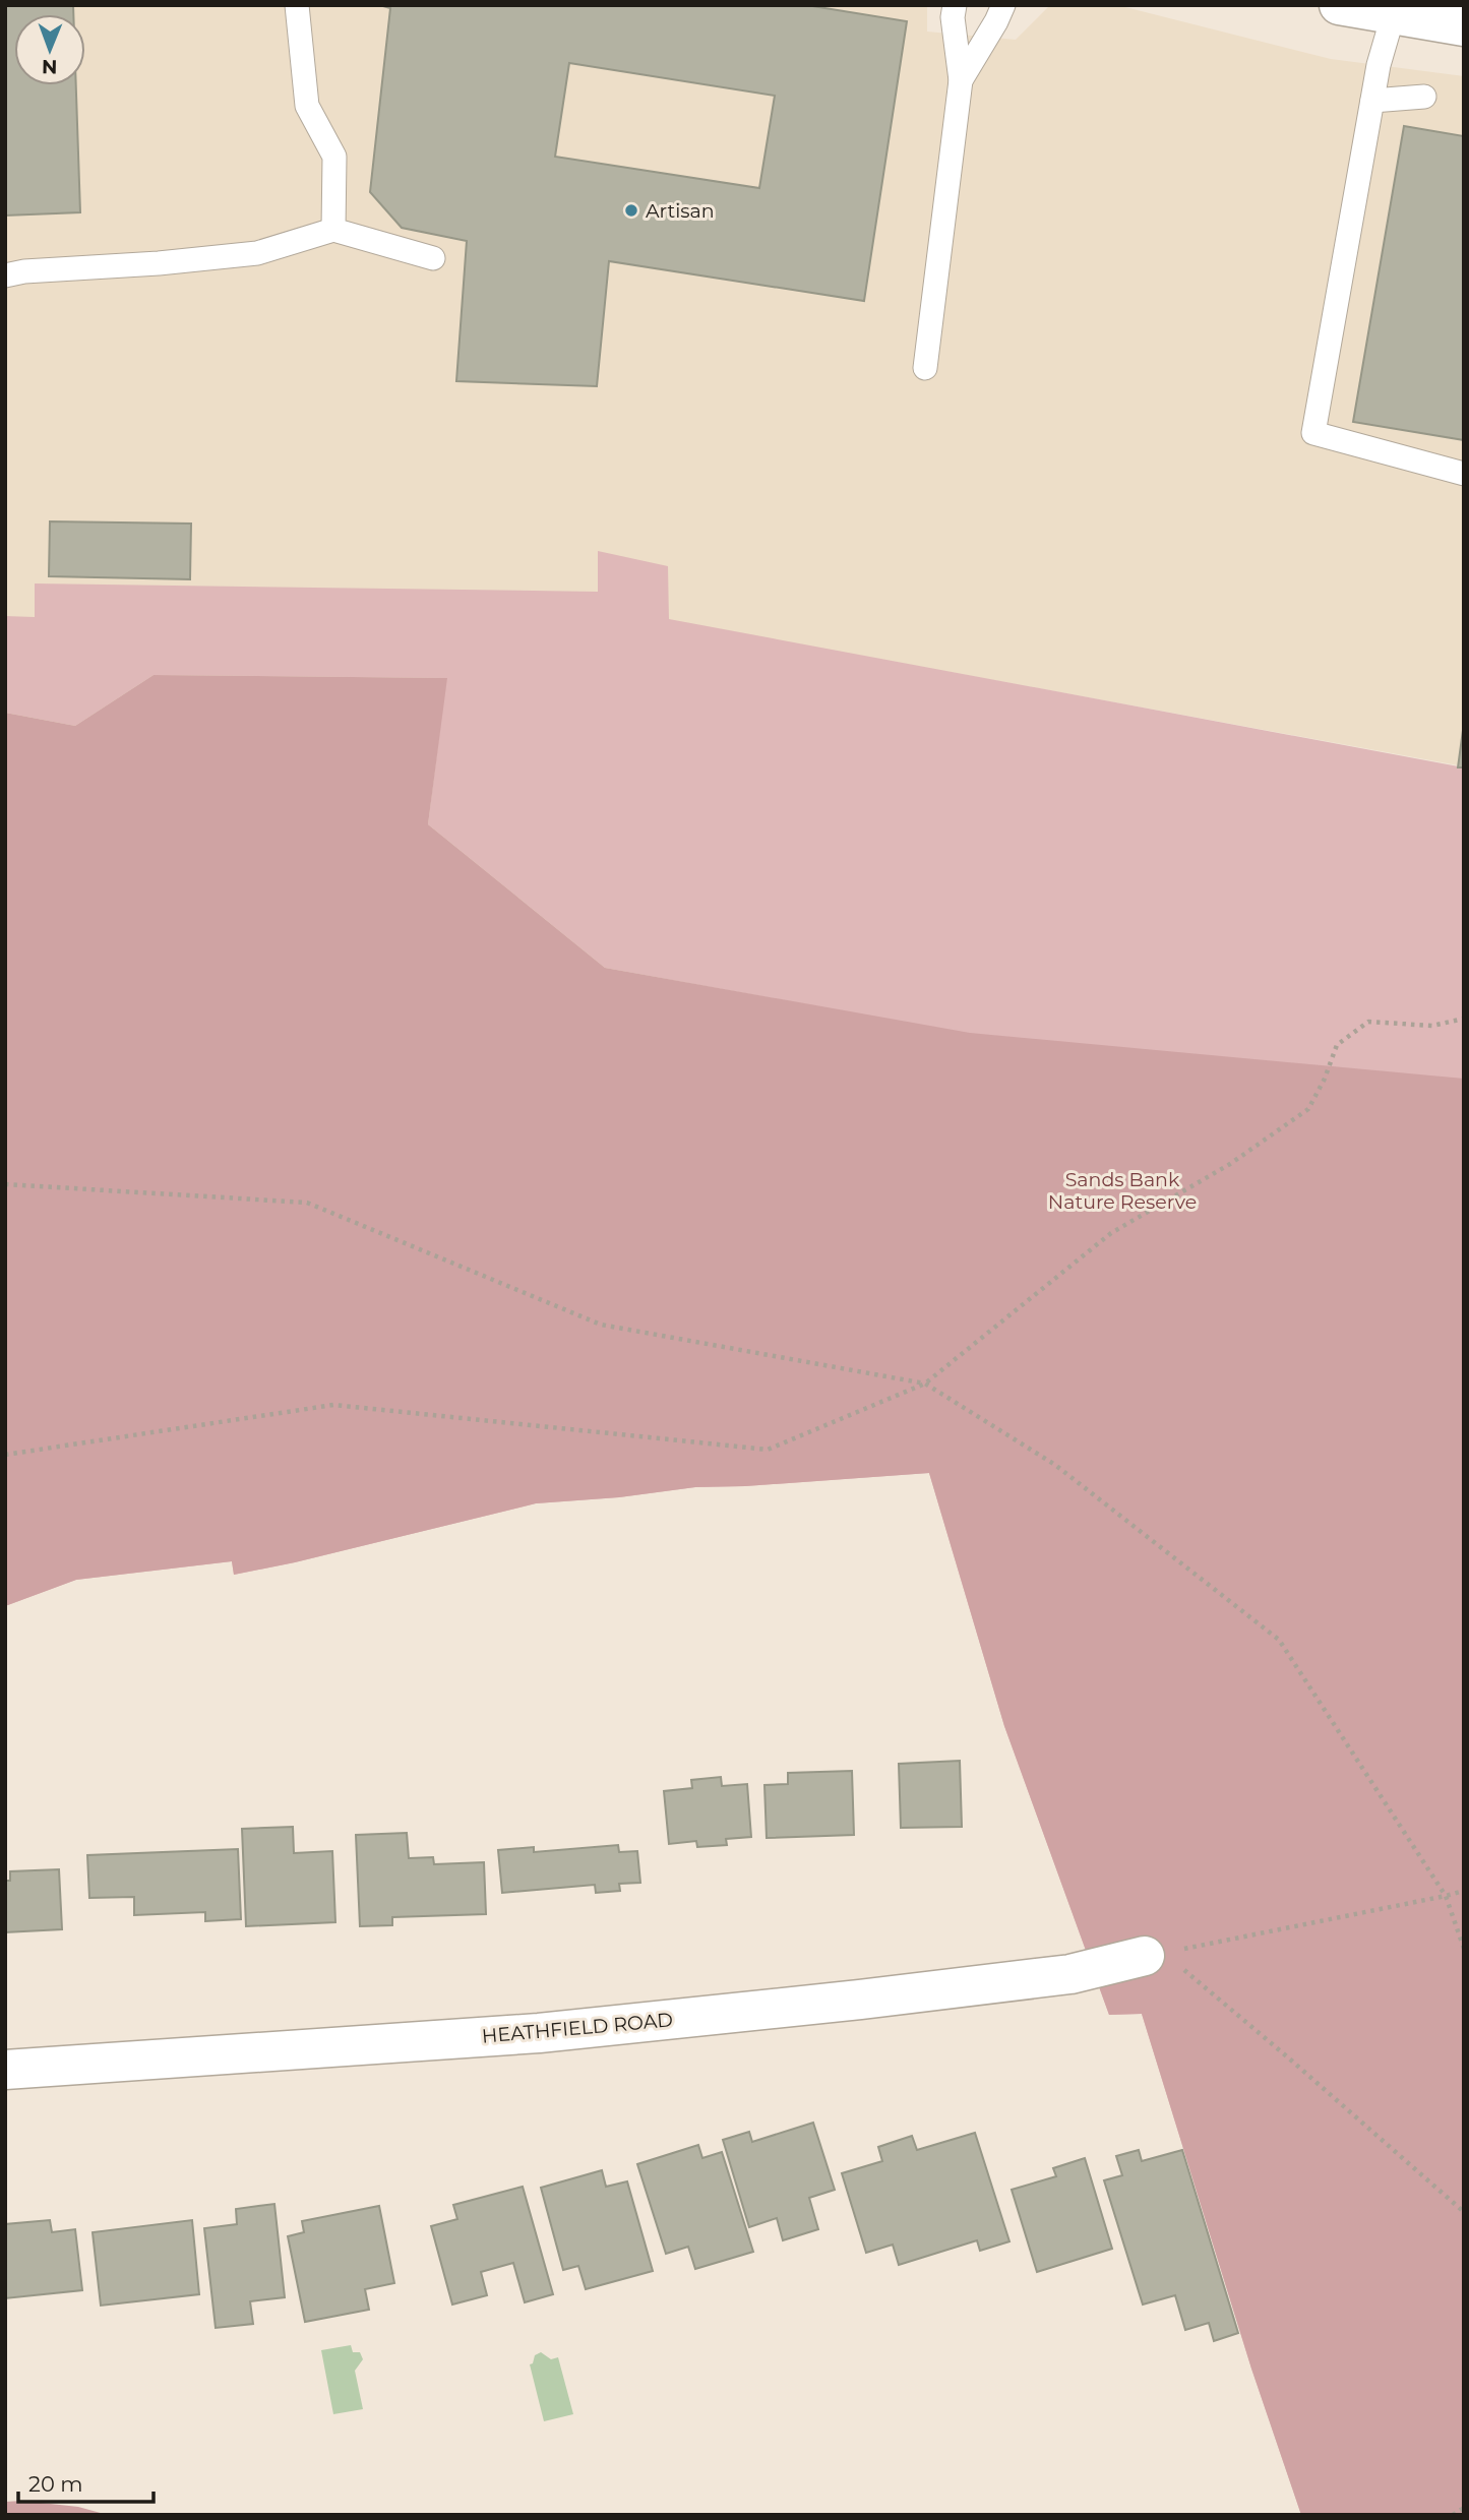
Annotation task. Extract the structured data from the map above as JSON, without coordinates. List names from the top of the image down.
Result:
{
  "streets": {
    "street": ["HEATHFIELD ROAD"]
  },
  "parks": ["Sands Bank Nature Reserve"],
  "places": ["Artisan"],
  "scale_bar": "20 m",
  "north": "bottom"
}
